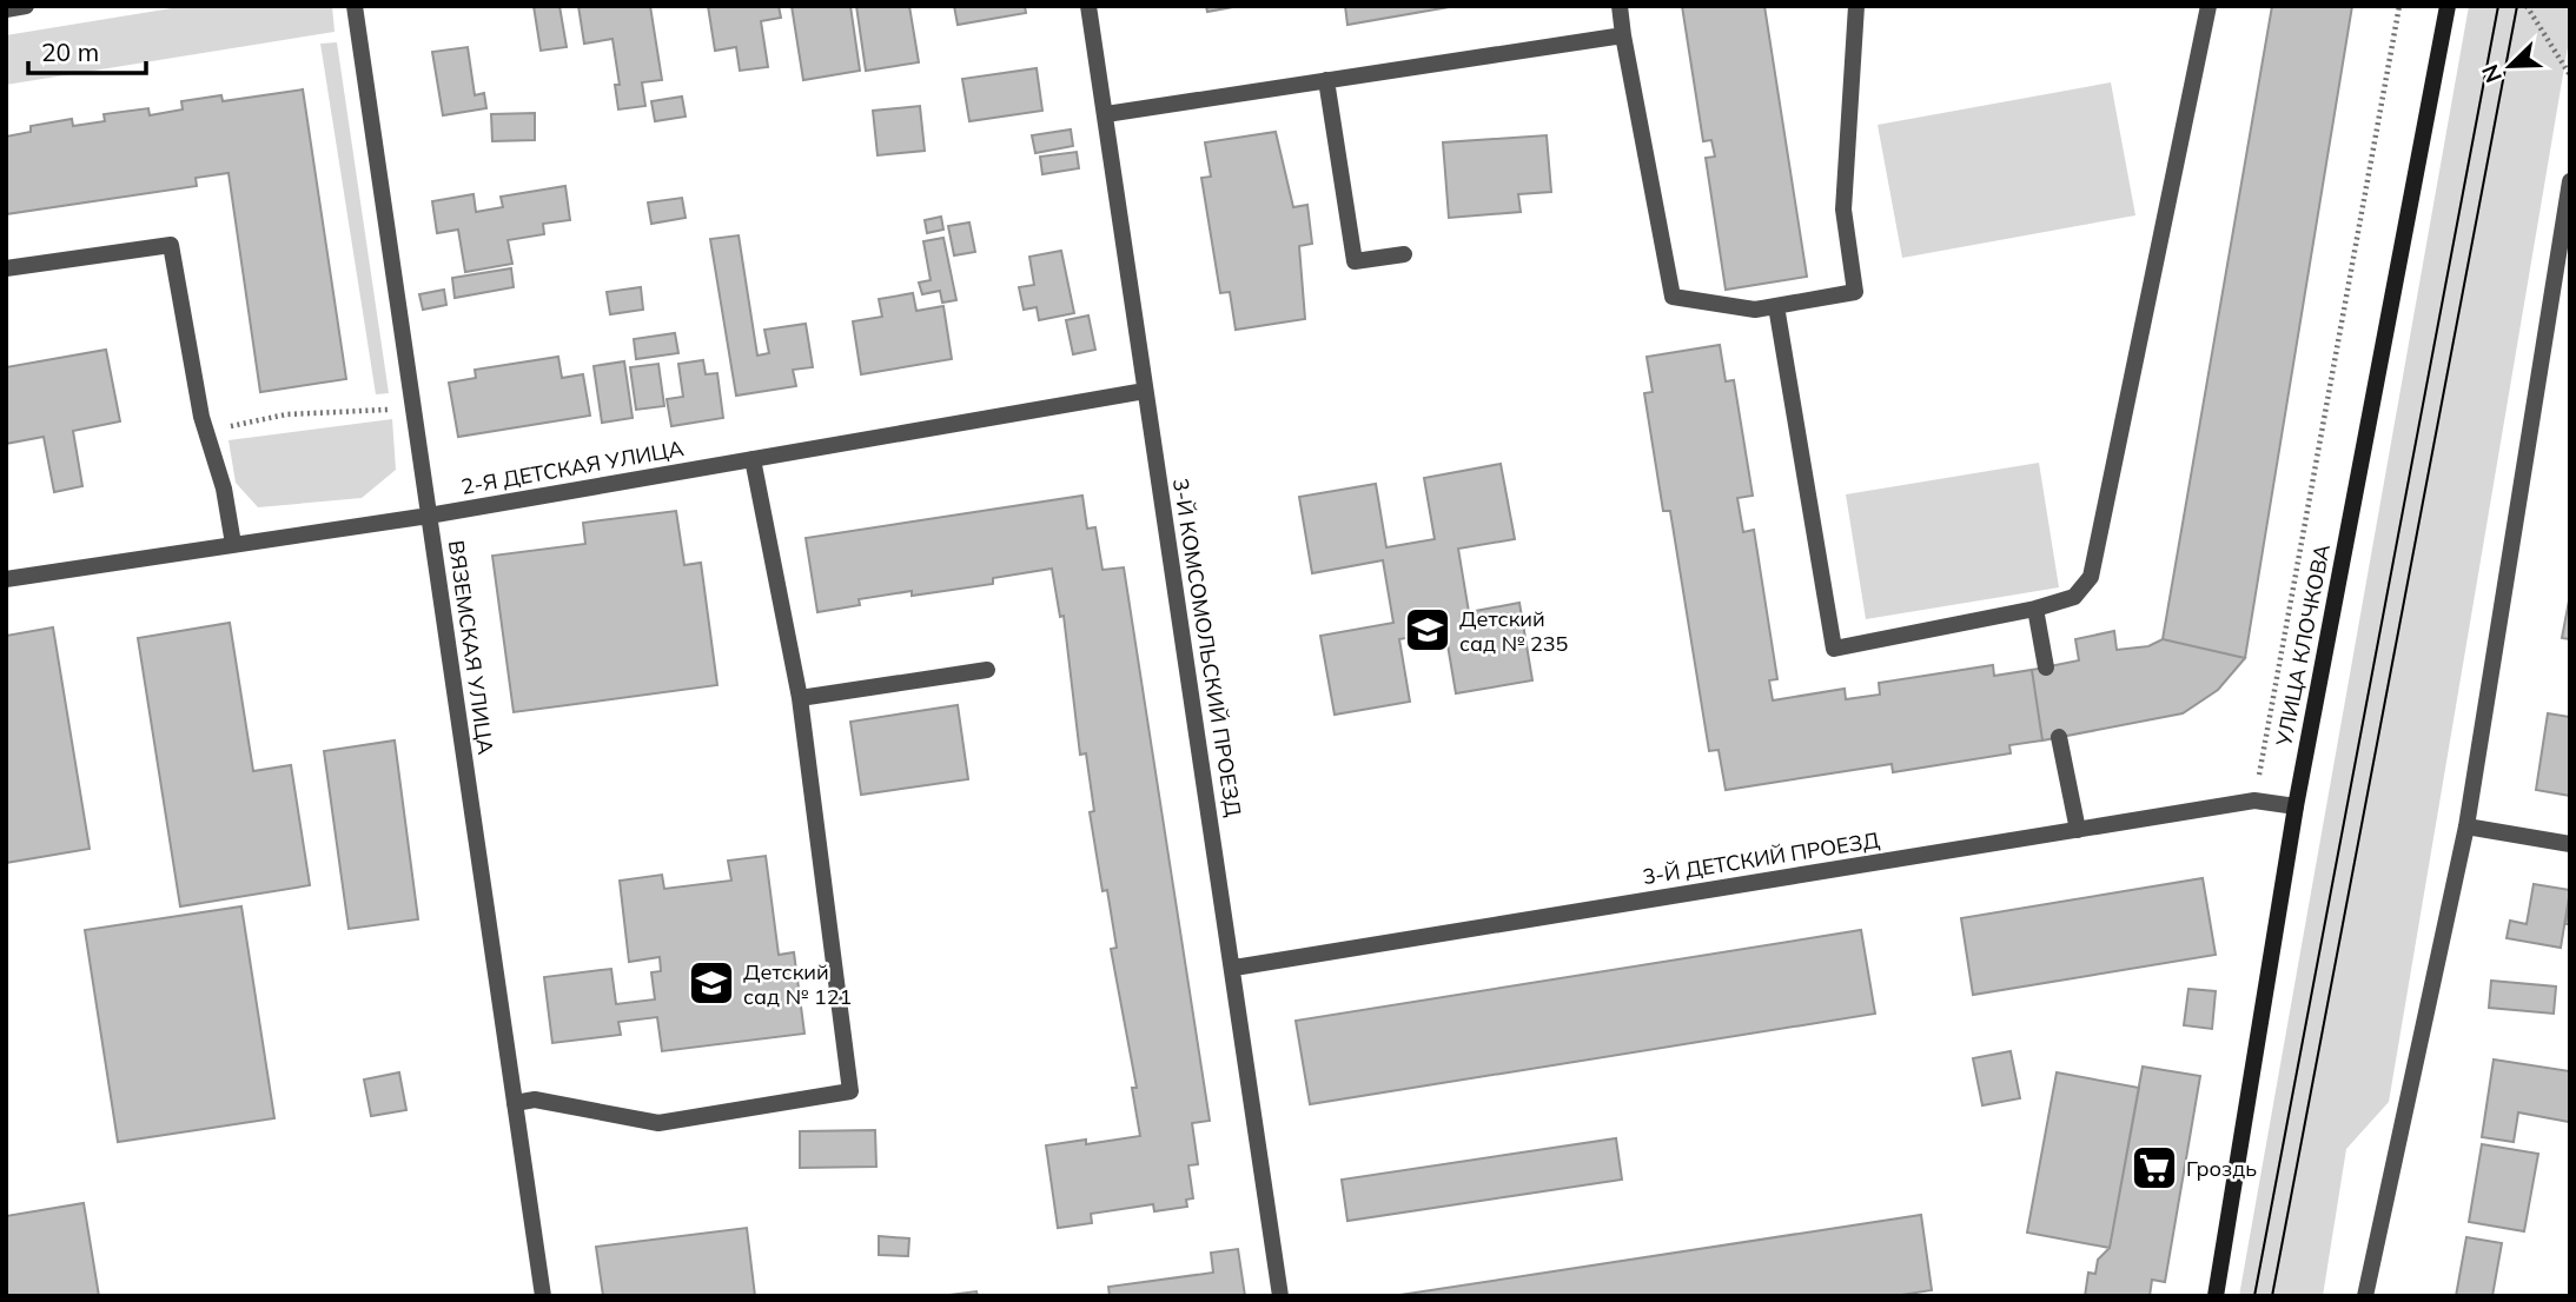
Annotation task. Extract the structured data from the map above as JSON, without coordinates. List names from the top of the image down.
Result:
{
  "streets": {
    "street": [
      "2-Я ДЕТСКАЯ УЛИЦА",
      "УЛИЦА КЛОЧКОВА",
      "ВЯЗЕМСКАЯ УЛИЦА",
      "3-Й КОМСОМОЛЬСКИЙ ПРОЕЗД",
      "3-Й ДЕТСКИЙ ПРОЕЗД"
    ]
  },
  "crossings": [
    ["2-Я ДЕТСКАЯ УЛИЦА", "ВЯЗЕМСКАЯ УЛИЦА"],
    ["2-Я ДЕТСКАЯ УЛИЦА", "3-Й КОМСОМОЛЬСКИЙ ПРОЕЗД"],
    ["УЛИЦА КЛОЧКОВА", "3-Й ДЕТСКИЙ ПРОЕЗД"],
    ["3-Й КОМСОМОЛЬСКИЙ ПРОЕЗД", "3-Й ДЕТСКИЙ ПРОЕЗД"]
  ],
  "places": {
    "school or university": ["Детский сад № 235", "Детский сад № 121"],
    "supermarket": ["Гроздь"]
  },
  "scale_bar": "20 m",
  "north": "bottom left"
}
